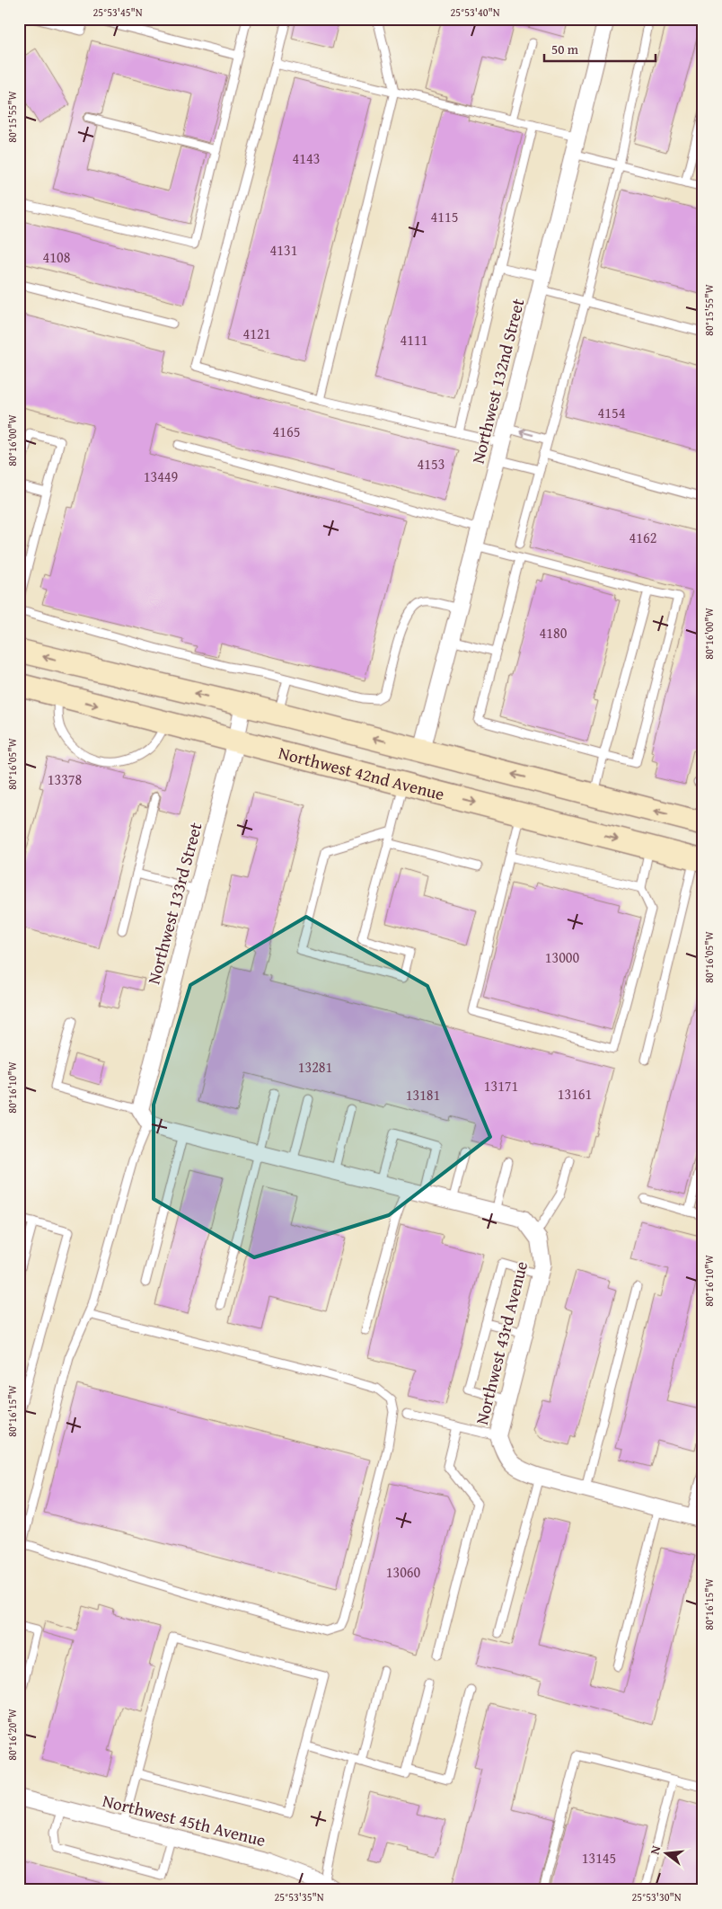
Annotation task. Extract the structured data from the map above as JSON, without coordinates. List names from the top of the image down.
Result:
{
  "streets": {
    "main road": ["Northwest 42nd Avenue"],
    "street": [
      "Northwest 132nd Street",
      "Northwest 133rd Street",
      "Northwest 43rd Avenue",
      "Northwest 45th Avenue"
    ]
  },
  "crossings": [
    ["Northwest 42nd Avenue", "Northwest 133rd Street"],
    ["Northwest 133rd Street", "Northwest 43rd Avenue"]
  ],
  "house_numbers": [
    "4143",
    "4115",
    "4131",
    "4108",
    "4121",
    "4111",
    "4154",
    "4165",
    "4153",
    "13449",
    "4162",
    "4180",
    "13378",
    "13000",
    "13281",
    "13171",
    "13161",
    "13181",
    "13060",
    "13145"
  ],
  "scale_bar": "50 m",
  "north": "left",
  "coordinates": [
    "25°53'45\"N",
    "25°53'40\"N",
    "80°15'55\"W",
    "80°16'00\"W",
    "80°16'05\"W",
    "80°16'10\"W",
    "80°16'15\"W",
    "80°16'20\"W",
    "25°53'35\"N",
    "25°53'30\"N"
  ]
}
